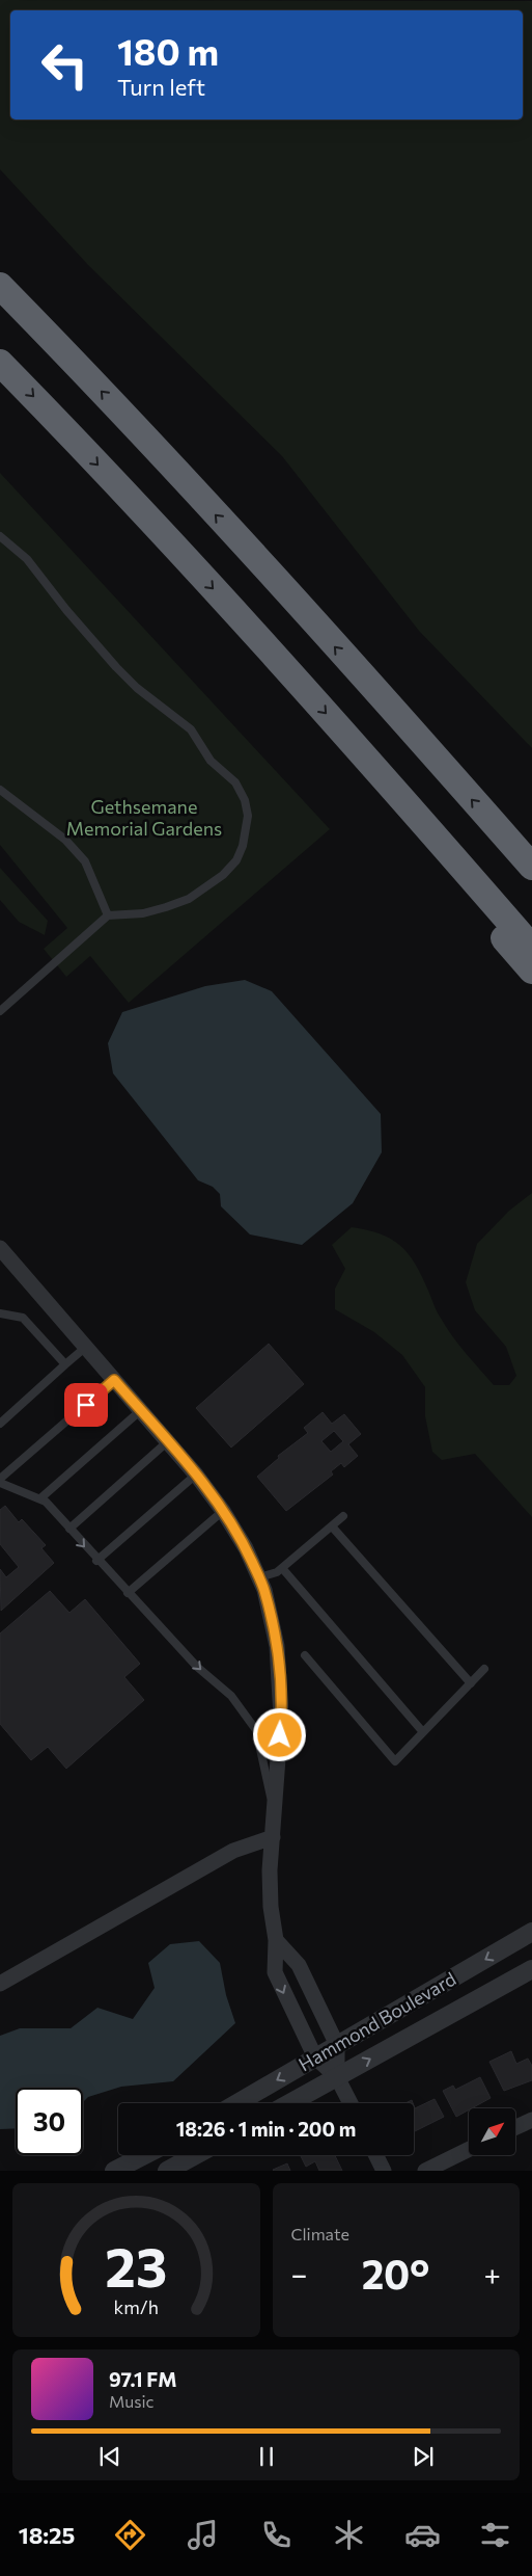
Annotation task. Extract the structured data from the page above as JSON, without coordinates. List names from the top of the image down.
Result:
{
  "streets": {
    "street": ["Hammond Boulevard"]
  },
  "parks": ["Gethsemane Memorial Gardens"],
  "north": "top right",
  "page": {
    "turn": ["180 m", "Turn left"],
    "limit": "30",
    "trip": "18:26 · 1 min · 200 m",
    "tile": "Climate",
    "heat": ["−", "20°", "+"],
    "song": ["97.1 FM", "Music"],
    "tabs": "18:25",
    "gauge": ["23", "km/h"]
  }
}
